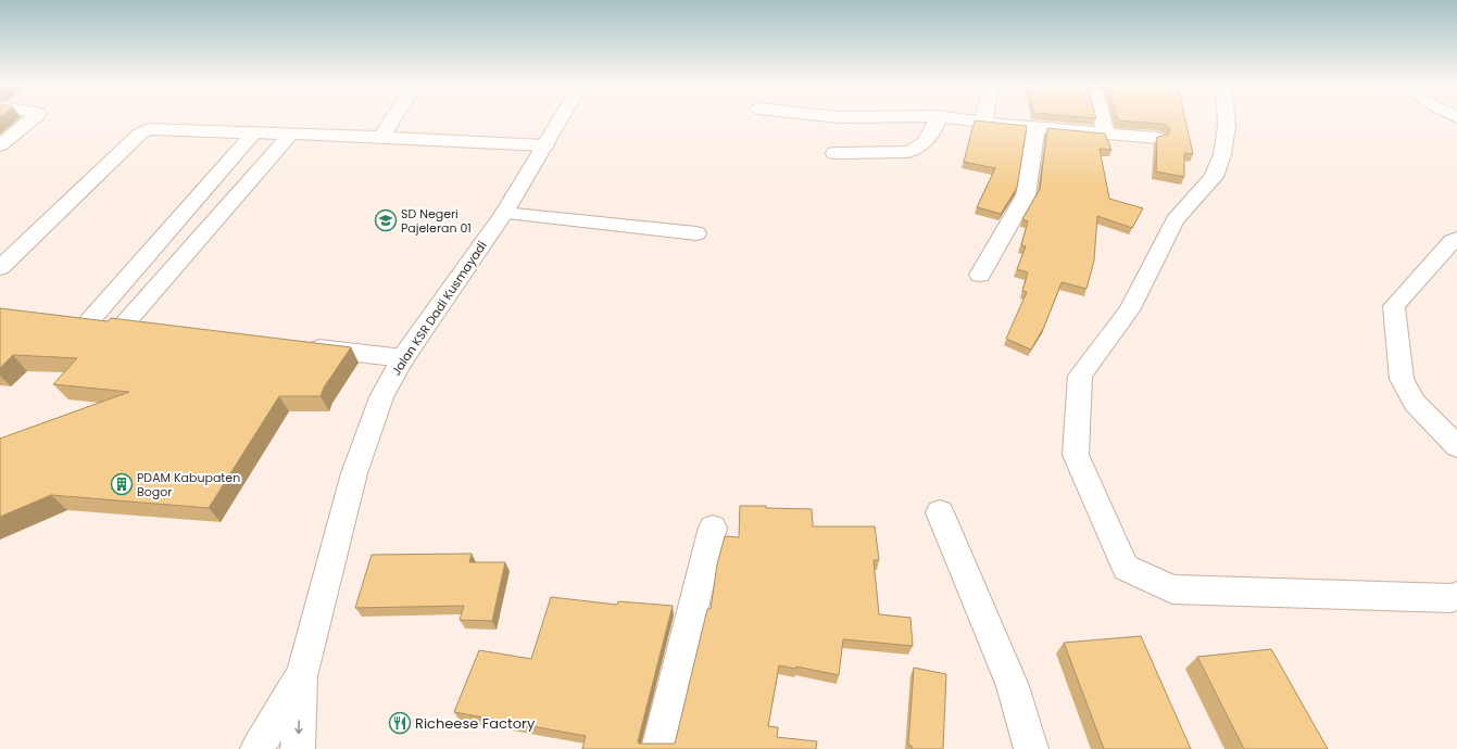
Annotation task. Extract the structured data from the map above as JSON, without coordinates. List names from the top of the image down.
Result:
{
  "streets": {
    "street": ["Jalan KSR Dadi Kusmayadi"]
  },
  "places": {
    "school or university": ["SD Negeri Pajeleran 01"],
    "building": ["PDAM Kabupaten Bogor"],
    "restaurant": ["Richeese Factory"]
  }
}
